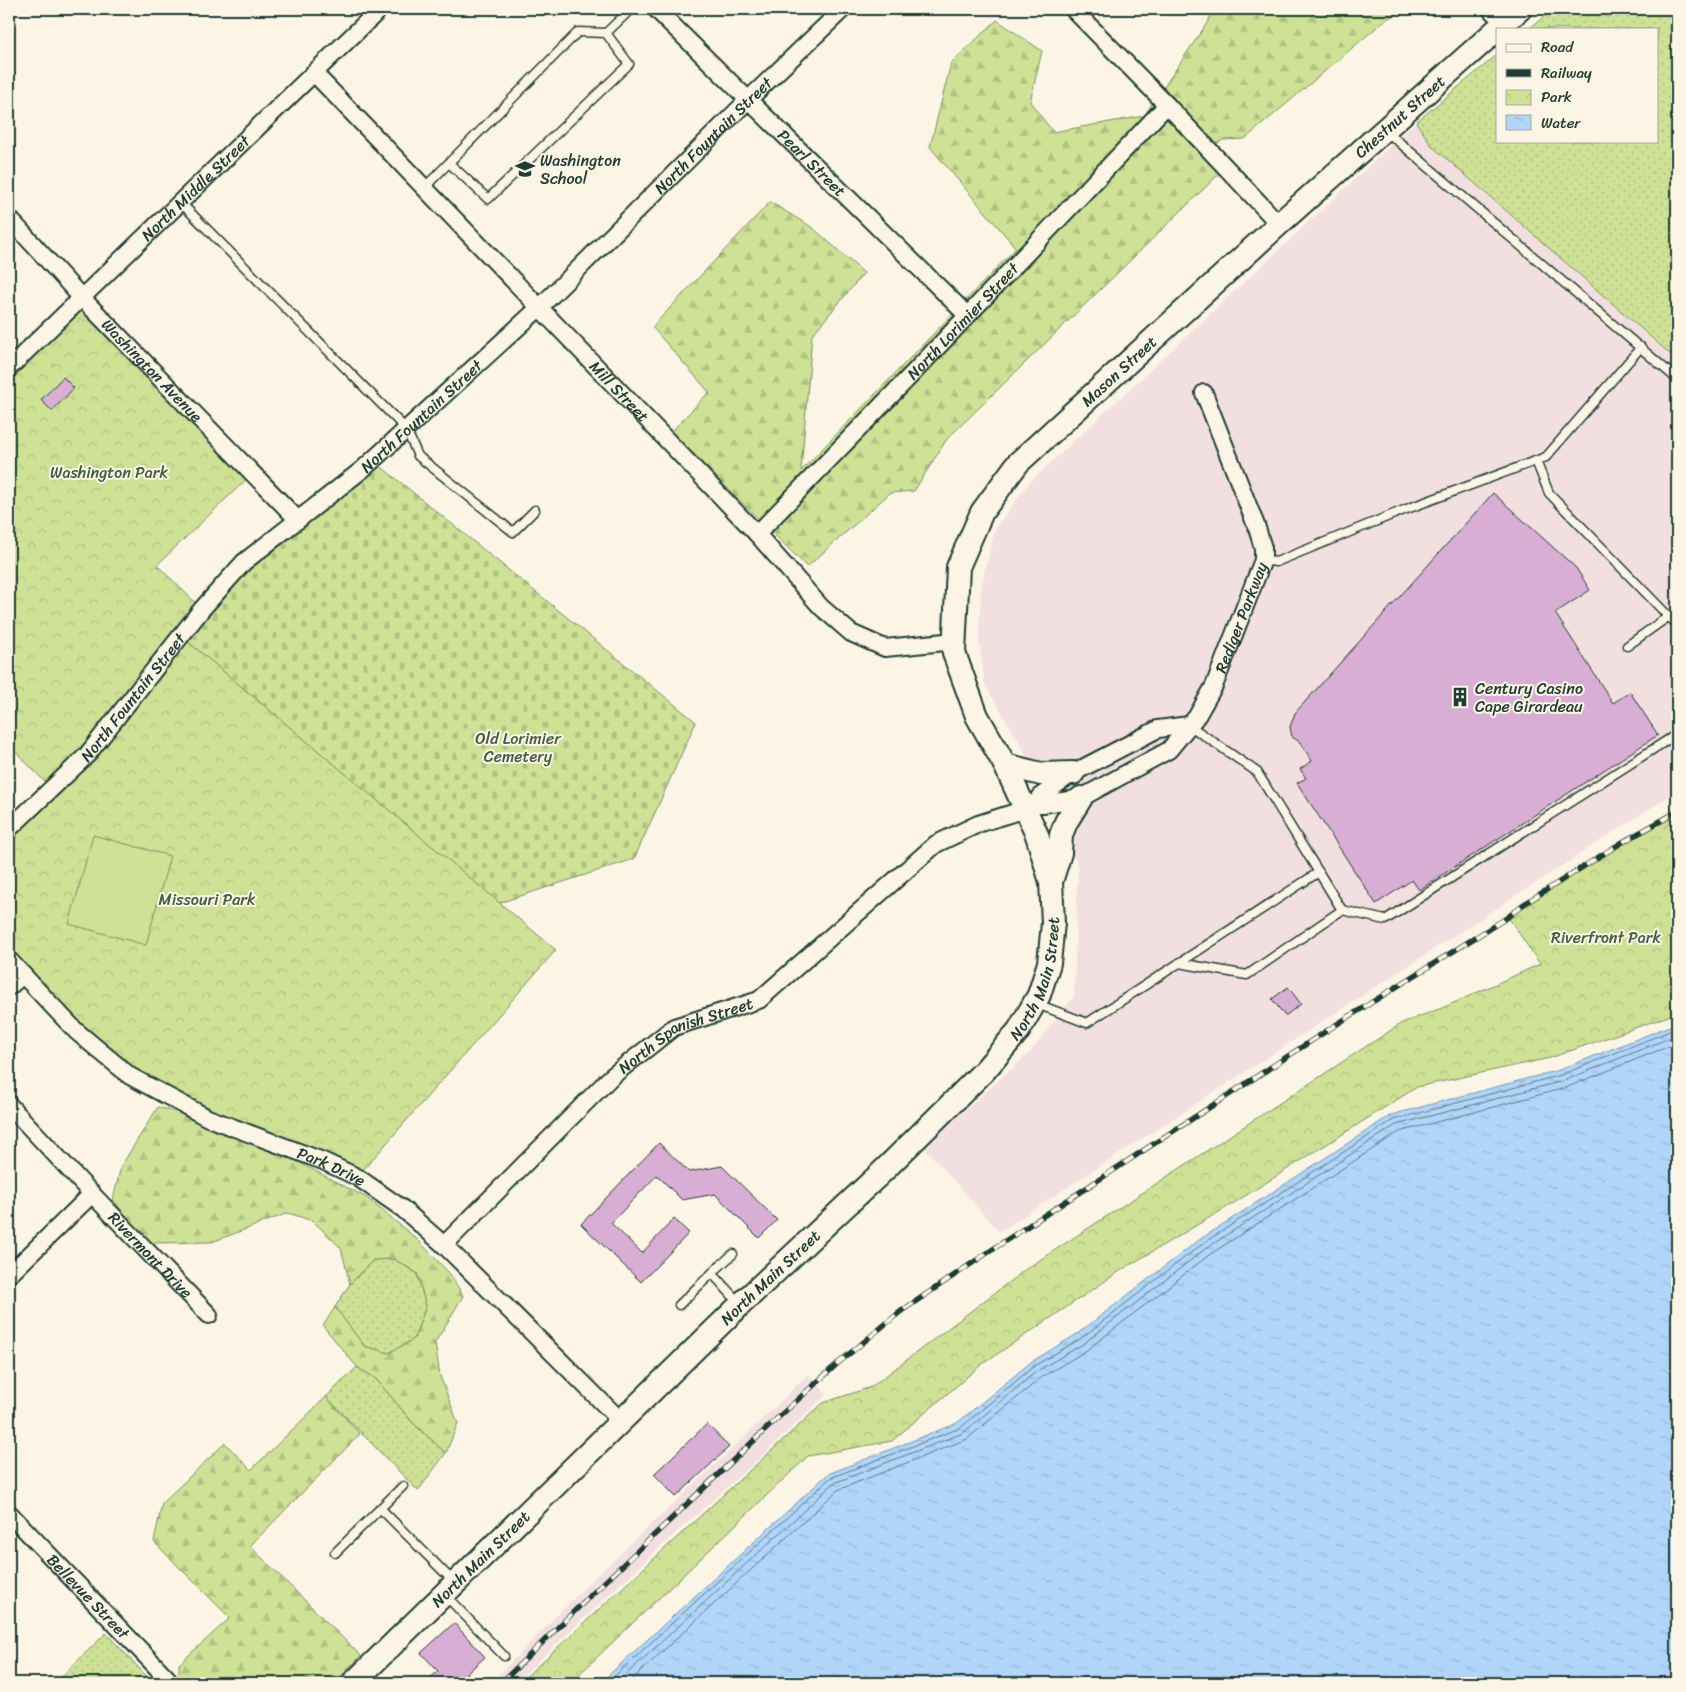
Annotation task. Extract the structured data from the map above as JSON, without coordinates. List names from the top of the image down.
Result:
{
  "streets": {
    "main road": ["Chestnut Street", "Mason Street", "North Main Street"],
    "street": [
      "North Fountain Street",
      "Pearl Street",
      "North Middle Street",
      "North Lorimier Street",
      "Washington Avenue",
      "Mill Street",
      "Rediger Parkway",
      "North Spanish Street",
      "Park Drive",
      "Rivermont Drive",
      "Bellevue Street"
    ]
  },
  "crossings": [
    ["Chestnut Street", "Mason Street"],
    ["North Fountain Street", "Pearl Street"],
    ["North Fountain Street", "Washington Avenue"],
    ["North Fountain Street", "Mill Street"],
    ["Pearl Street", "North Lorimier Street"],
    ["North Middle Street", "Washington Avenue"],
    ["North Middle Street", "Mill Street"],
    ["North Lorimier Street", "Mill Street"],
    ["Mason Street", "Mill Street"],
    ["Mason Street", "Rediger Parkway"],
    ["Mason Street", "North Main Street"],
    ["Mason Street", "North Spanish Street"],
    ["Rediger Parkway", "North Main Street"],
    ["Rediger Parkway", "North Spanish Street"],
    ["North Main Street", "North Spanish Street"],
    ["North Main Street", "Park Drive"],
    ["North Spanish Street", "Park Drive"]
  ],
  "parks": [
    "Washington Park",
    "Old Lorimier Cemetery",
    "Missouri Park",
    "Riverfront Park"
  ],
  "places": {
    "school or university": ["Washington School"],
    "building": ["Century Casino Cape Girardeau"]
  },
  "legend": [
    "Road",
    "Railway",
    "Park",
    "Water"
  ]
}
